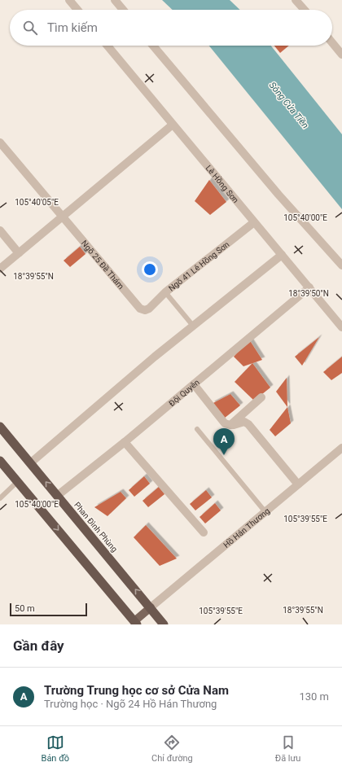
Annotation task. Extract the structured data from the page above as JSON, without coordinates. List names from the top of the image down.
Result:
{
  "streets": {
    "highway": ["Phan Đình Phùng"],
    "street": [
      "Lê Hồng Sơn",
      "Ngõ 25 Đề Thám",
      "Ngõ 41 Lê Hồng Sơn",
      "Đội Quyên",
      "Hồ Hán Thương"
    ]
  },
  "crossings": [
    ["Lê Hồng Sơn", "Ngõ 41 Lê Hồng Sơn"],
    ["Lê Hồng Sơn", "Đội Quyên"],
    ["Ngõ 25 Đề Thám", "Ngõ 41 Lê Hồng Sơn"],
    ["Đội Quyên", "Phan Đình Phùng"],
    ["Phan Đình Phùng", "Hồ Hán Thương"]
  ],
  "water": ["Sông Cửa Tiền"],
  "scale_bar": "50 m",
  "page": {
    "search": "Tìm kiếm",
    "pins": "A",
    "scale": "50 m",
    "heading": "Gần đây",
    "list": [
      {
        "mark": "A",
        "name": "Trường Trung học cơ sở Cửa Nam",
        "note": "Trường học · Ngõ 24 Hồ Hán Thương",
        "value": "130 m"
      }
    ],
    "nav": ["Bản đồ", "Chỉ đường", "Đã lưu"]
  },
  "coordinates": [
    "105°40'05\"E",
    "105°40'00\"E",
    "18°39'55\"N",
    "18°39'50\"N",
    "105°39'55\"E"
  ]
}
